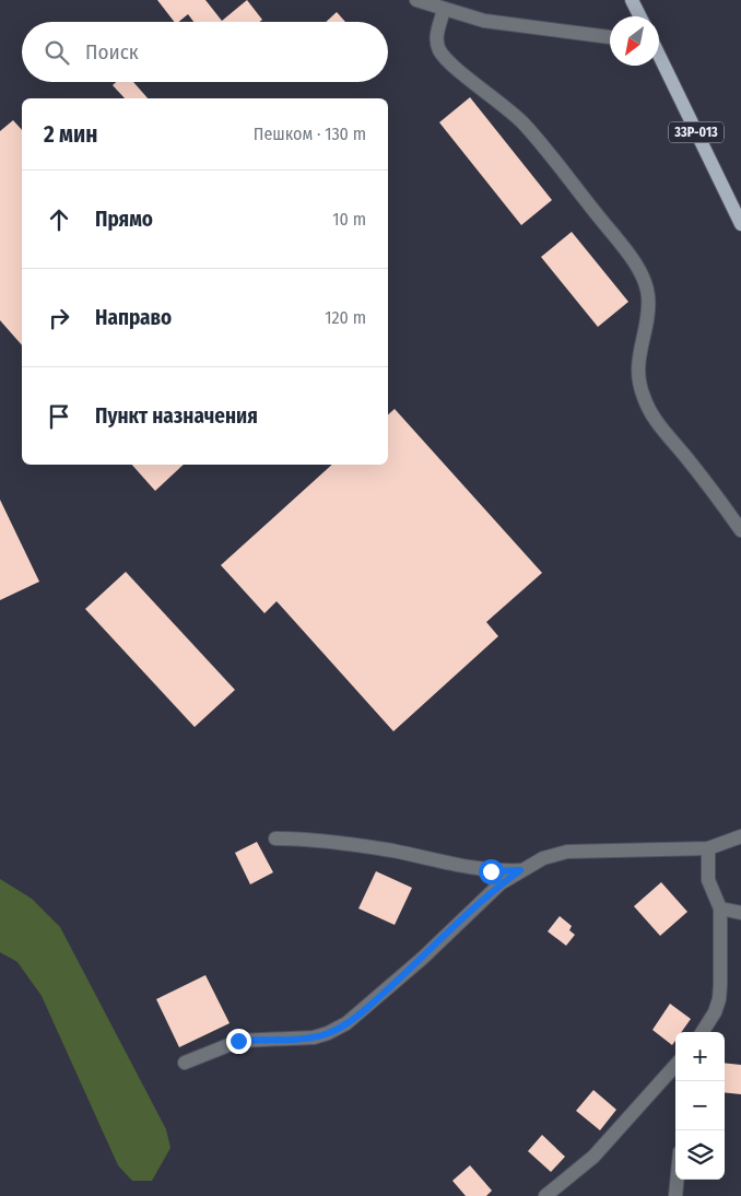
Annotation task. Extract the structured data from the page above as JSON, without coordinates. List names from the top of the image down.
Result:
{
  "streets": {
    "main road": ["33Р-013"]
  },
  "north": "bottom left",
  "page": {
    "search": "Поиск",
    "heading": ["2 мин", "Пешком · 130 m"],
    "list": [
      ["Прямо", "10 m"],
      ["Направо", "120 m"],
      "Пункт назначения"
    ],
    "map_buttons": ["+", "−"]
  }
}
